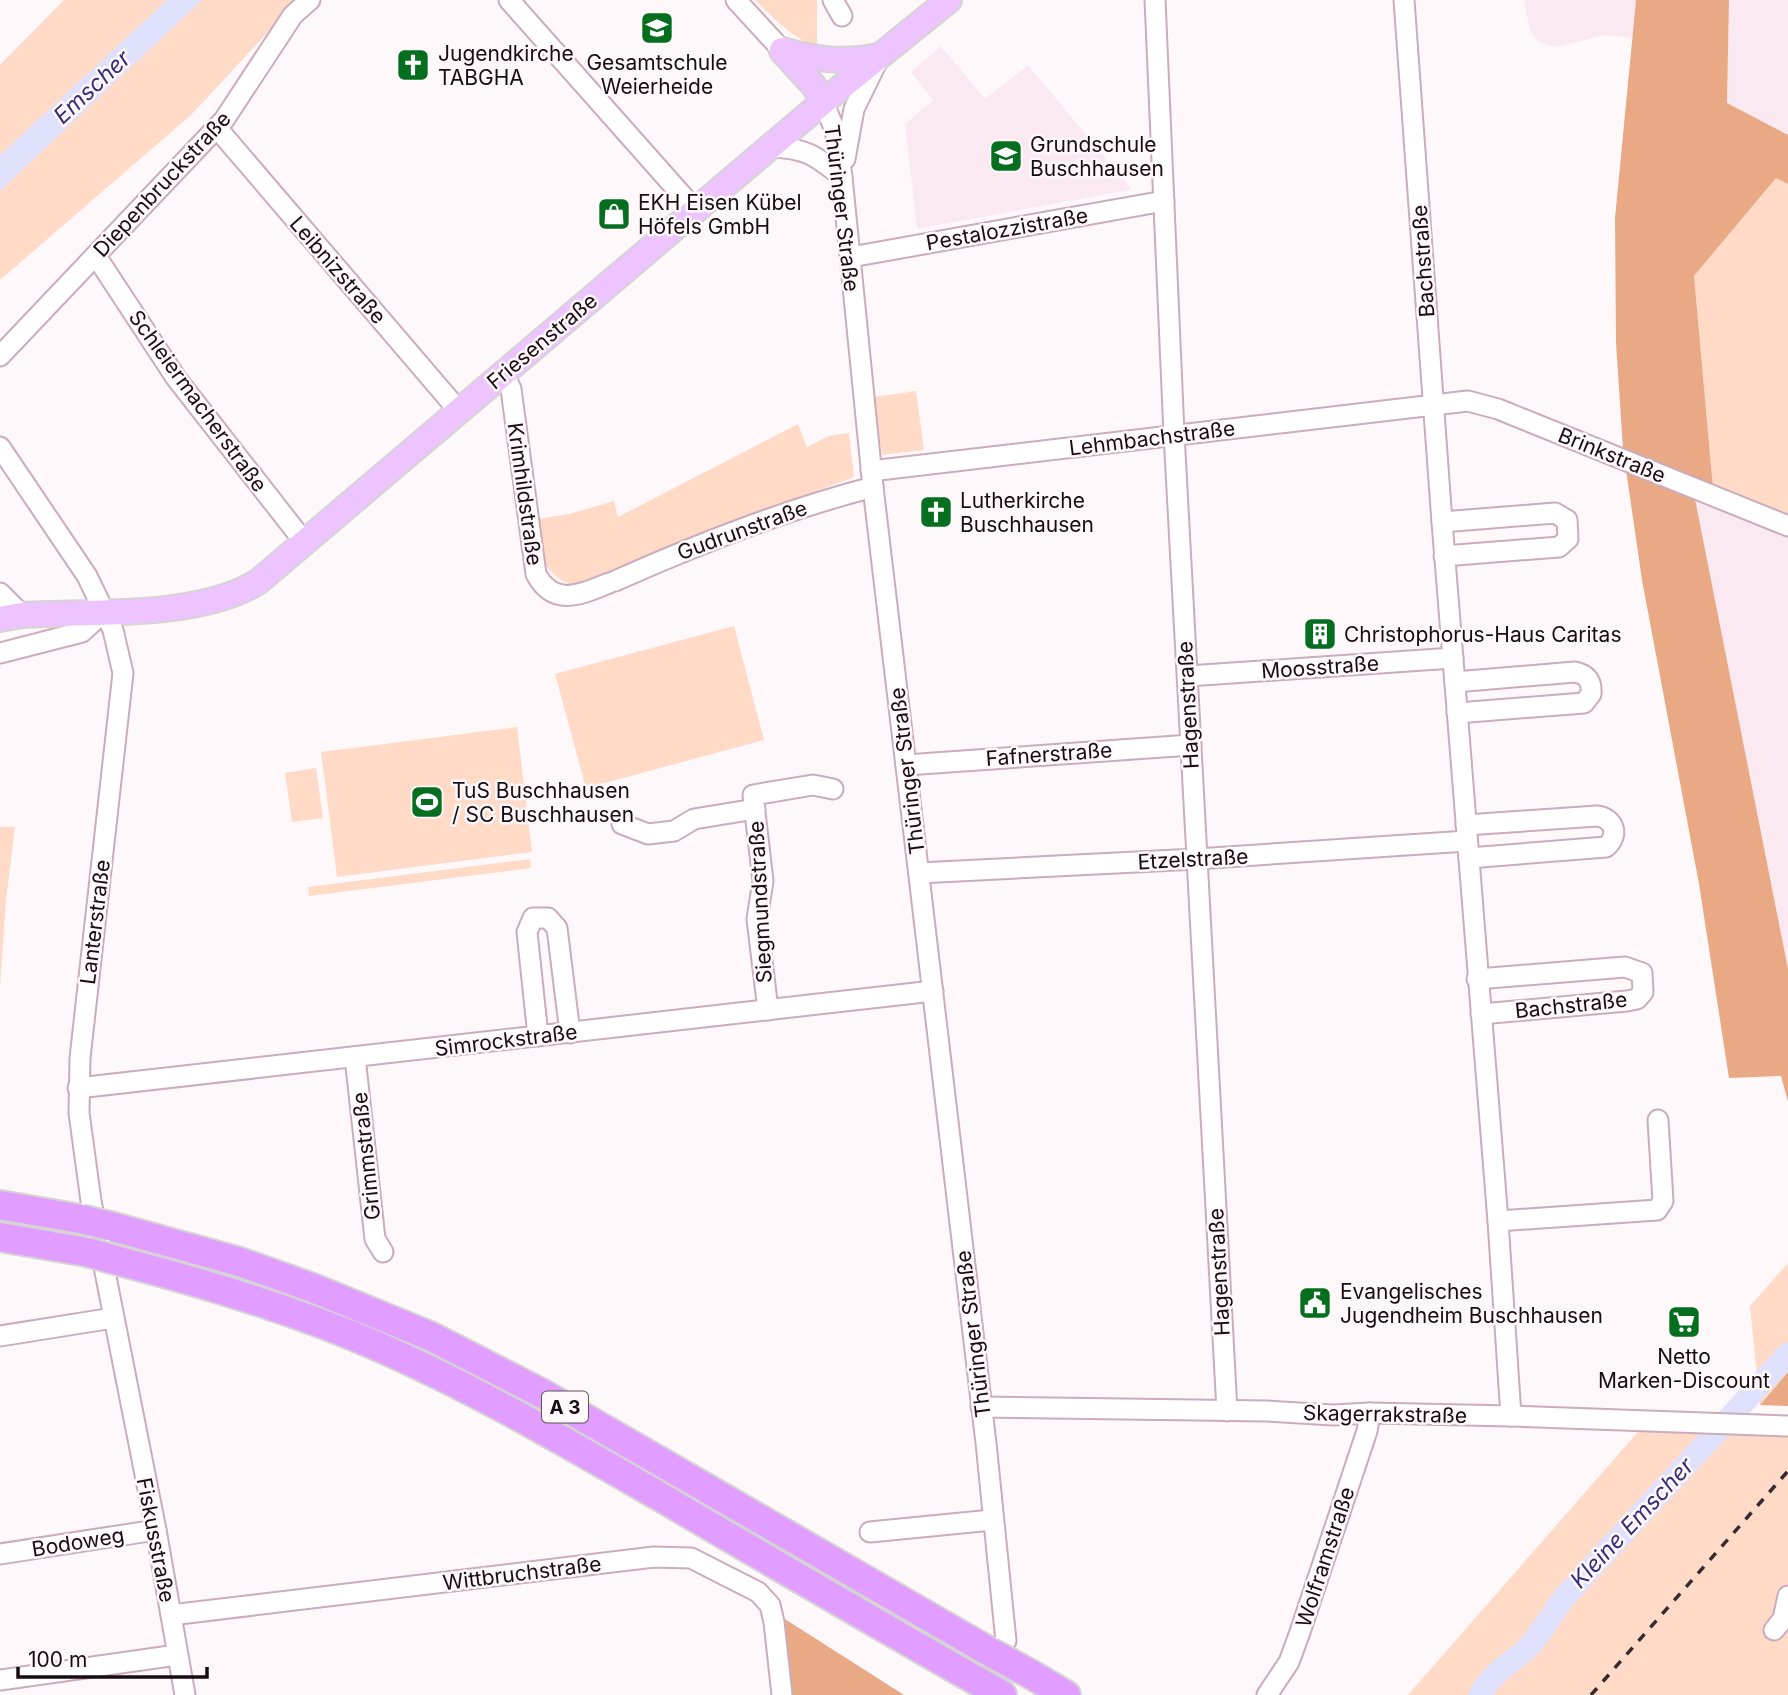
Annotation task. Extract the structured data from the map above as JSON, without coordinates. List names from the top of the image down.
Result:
{
  "streets": {
    "highway": ["A 3"],
    "main road": ["Friesenstraße"],
    "street": [
      "Diepenbruckstraße",
      "Thüringer Straße",
      "Pestalozzistraße",
      "Bachstraße",
      "Leibnizstraße",
      "Schleiermacherstraße",
      "Lehmbachstraße",
      "Brinkstraße",
      "Krimhildstraße",
      "Gudrunstraße",
      "Moosstraße",
      "Hagenstraße",
      "Fafnerstraße",
      "Etzelstraße",
      "Siegmundstraße",
      "Lanterstraße",
      "Simrockstraße",
      "Grimmstraße",
      "Skagerrakstraße",
      "Fiskusstraße",
      "Bodoweg",
      "Wolframstraße",
      "Wittbruchstraße"
    ]
  },
  "crossings": [
    ["Diepenbruckstraße", "Leibnizstraße"],
    ["Diepenbruckstraße", "Schleiermacherstraße"],
    ["Thüringer Straße", "Pestalozzistraße"],
    ["Thüringer Straße", "Friesenstraße"],
    ["Thüringer Straße", "Lehmbachstraße"],
    ["Thüringer Straße", "Gudrunstraße"],
    ["Thüringer Straße", "Fafnerstraße"],
    ["Thüringer Straße", "Etzelstraße"],
    ["Thüringer Straße", "Simrockstraße"],
    ["Thüringer Straße", "A 3"],
    ["Thüringer Straße", "Skagerrakstraße"],
    ["Pestalozzistraße", "Hagenstraße"],
    ["Bachstraße", "Lehmbachstraße"],
    ["Bachstraße", "Brinkstraße"],
    ["Bachstraße", "Moosstraße"],
    ["Bachstraße", "Etzelstraße"],
    ["Bachstraße", "Skagerrakstraße"],
    ["Leibnizstraße", "Friesenstraße"],
    ["Friesenstraße", "Schleiermacherstraße"],
    ["Friesenstraße", "Krimhildstraße"],
    ["Friesenstraße", "Lanterstraße"],
    ["Lehmbachstraße", "Brinkstraße"],
    ["Lehmbachstraße", "Gudrunstraße"],
    ["Lehmbachstraße", "Hagenstraße"],
    ["Krimhildstraße", "Gudrunstraße"],
    ["Moosstraße", "Hagenstraße"],
    ["Hagenstraße", "Fafnerstraße"],
    ["Hagenstraße", "Etzelstraße"],
    ["Hagenstraße", "Skagerrakstraße"],
    ["Siegmundstraße", "Simrockstraße"],
    ["Lanterstraße", "Simrockstraße"],
    ["Lanterstraße", "Fiskusstraße"],
    ["Simrockstraße", "Grimmstraße"],
    ["Skagerrakstraße", "Wolframstraße"],
    ["Fiskusstraße", "Bodoweg"],
    ["Fiskusstraße", "Wittbruchstraße"]
  ],
  "water": ["Emscher", "Kleine Emscher"],
  "places": {
    "school or university": ["Gesamtschule Weierheide", "Grundschule Buschhausen"],
    "church": ["Jugendkirche TABGHA", "Lutherkirche Buschhausen"],
    "shop": ["EKH Eisen Kübel Höfels GmbH"],
    "building": ["Christophorus-Haus Caritas"],
    "sports": ["TuS Buschhausen / SC Buschhausen"],
    "public building": ["Evangelisches Jugendheim Buschhausen"],
    "supermarket": ["Netto Marken-Discount"]
  },
  "scale_bar": "100 m"
}
